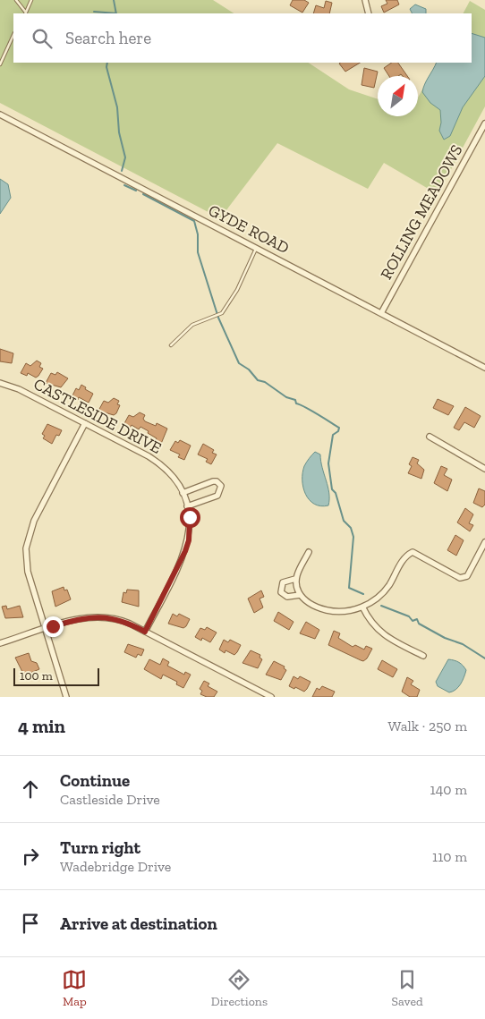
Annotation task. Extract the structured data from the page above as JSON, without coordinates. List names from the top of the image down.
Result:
{
  "streets": {
    "street": ["ROLLING MEADOWS", "GYDE ROAD", "CASTLESIDE DRIVE"]
  },
  "crossings": [
    ["ROLLING MEADOWS", "GYDE ROAD"]
  ],
  "scale_bar": "100 m",
  "north": "top right",
  "page": {
    "search": "Search here",
    "scale": "100 m",
    "heading": ["4 min", "Walk · 250 m"],
    "list": [
      ["Continue", "Castleside Drive", "140 m"],
      ["Turn right", "Wadebridge Drive", "110 m"],
      "Arrive at destination"
    ],
    "nav": ["Map", "Directions", "Saved"]
  }
}
